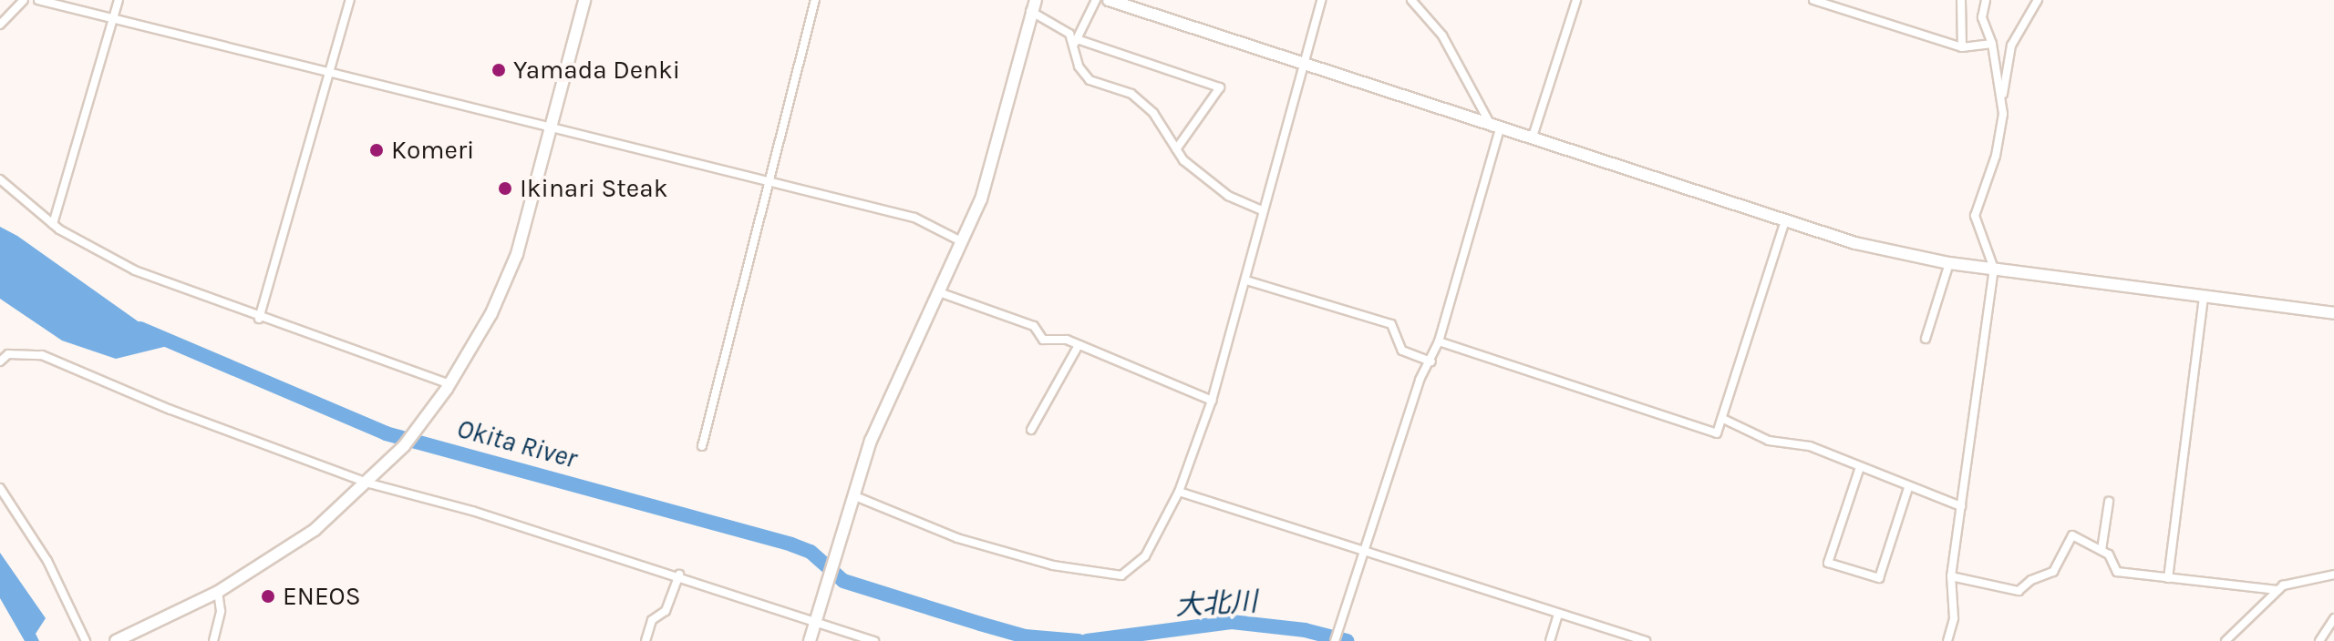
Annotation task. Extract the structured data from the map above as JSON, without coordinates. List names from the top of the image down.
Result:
{
  "water": ["Okita River", "大北川"],
  "places": [
    "Yamada Denki",
    "Komeri",
    "Ikinari Steak",
    "ENEOS"
  ]
}
